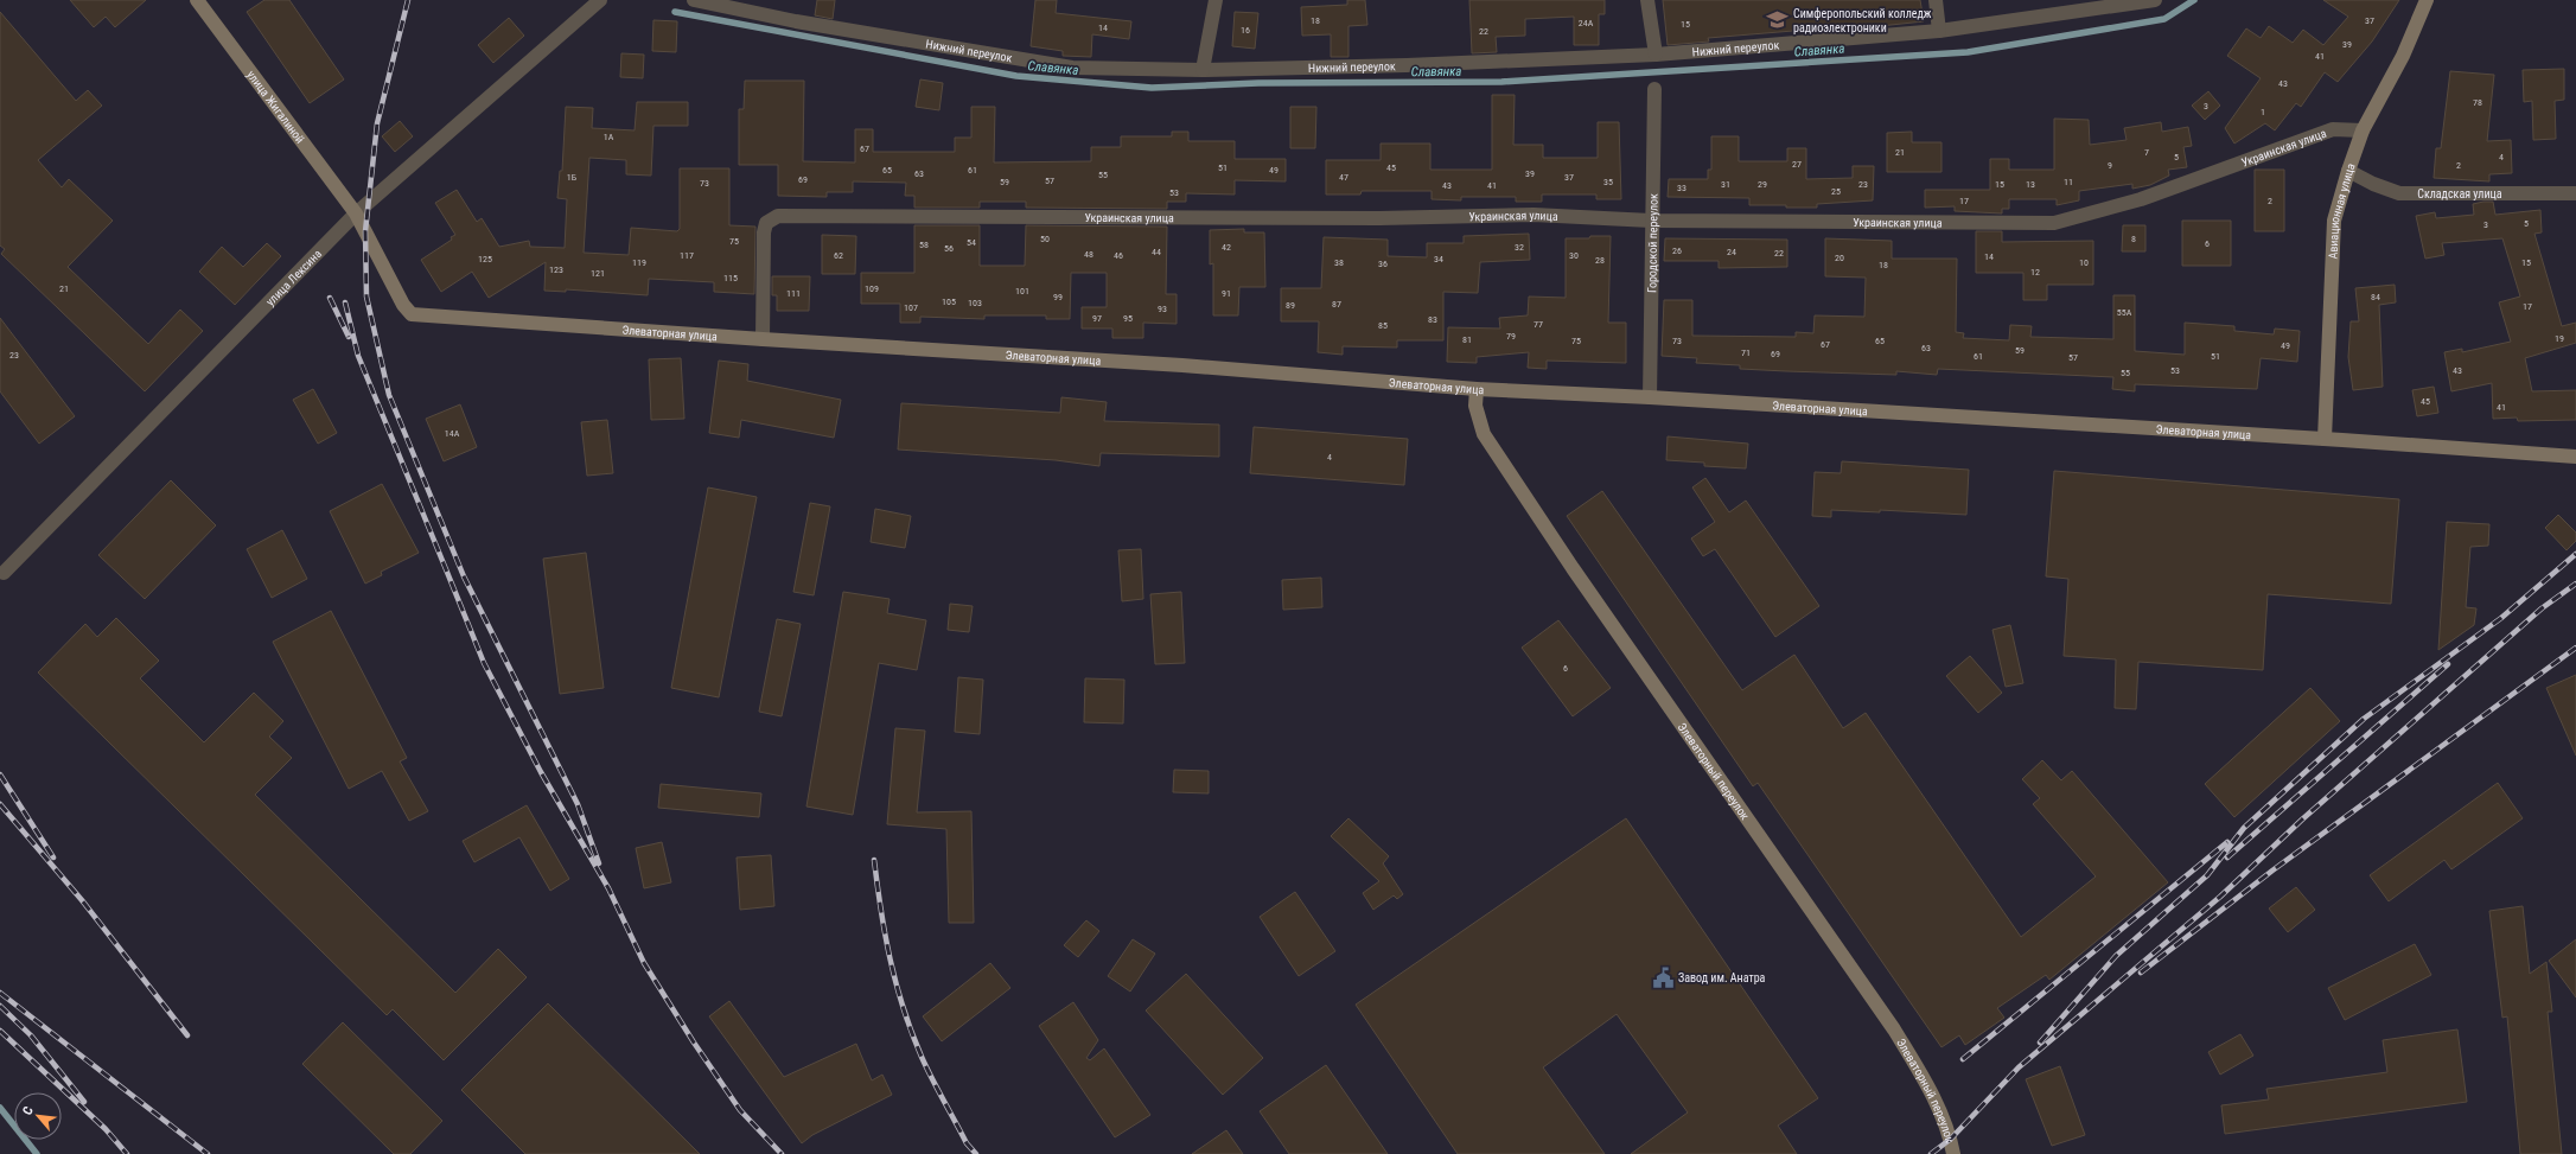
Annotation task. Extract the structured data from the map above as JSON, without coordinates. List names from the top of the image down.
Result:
{
  "streets": {
    "main road": [
      "улица Жигалиной",
      "Авиационная улица",
      "Элеваторная улица",
      "Элеваторный переулок"
    ],
    "street": [
      "Нижний переулок",
      "Украинская улица",
      "Складская улица",
      "Городской переулок",
      "улица Лексина"
    ]
  },
  "crossings": [
    ["улица Жигалиной", "улица Лексина"],
    ["улица Жигалиной", "Элеваторная улица"],
    ["Украинская улица", "Авиационная улица"],
    ["Украинская улица", "Городской переулок"],
    ["Украинская улица", "Элеваторная улица"],
    ["Складская улица", "Авиационная улица"],
    ["Авиационная улица", "Элеваторная улица"],
    ["Городской переулок", "Элеваторная улица"],
    ["улица Лексина", "Элеваторная улица"],
    ["Элеваторная улица", "Элеваторный переулок"]
  ],
  "water": ["Славянка"],
  "places": {
    "school or university": ["Симферопольский колледж радиоэлектроники"],
    "public building": ["Завод им. Анатра"]
  },
  "house_numbers": [
    "18",
    "37",
    "24А",
    "15",
    "14",
    "16",
    "22",
    "39",
    "41",
    "43",
    "78",
    "3",
    "1",
    "1А",
    "67",
    "21",
    "7",
    "5",
    "4",
    "27",
    "9",
    "2",
    "51",
    "45",
    "65",
    "61",
    "49",
    "63",
    "39",
    "55",
    "1Б",
    "47",
    "37",
    "69",
    "57",
    "59",
    "35",
    "11",
    "73",
    "31",
    "29",
    "23",
    "15",
    "13",
    "43",
    "41",
    "33",
    "25",
    "53",
    "17",
    "2",
    "5",
    "3",
    "50",
    "8",
    "75",
    "54",
    "6",
    "58",
    "42",
    "32",
    "56",
    "26",
    "44",
    "24",
    "22",
    "48",
    "117",
    "62",
    "46",
    "30",
    "14",
    "20",
    "125",
    "34",
    "28",
    "119",
    "38",
    "10",
    "15",
    "36",
    "18",
    "123",
    "12",
    "121",
    "115",
    "21",
    "109",
    "101",
    "111",
    "91",
    "99",
    "84",
    "105",
    "103",
    "87",
    "89",
    "17",
    "107",
    "93",
    "55А",
    "97",
    "95",
    "83",
    "77",
    "85",
    "79",
    "19",
    "81",
    "75",
    "73",
    "65",
    "67",
    "49",
    "63",
    "59",
    "71",
    "69",
    "23",
    "61",
    "51",
    "57",
    "53",
    "43",
    "55",
    "45",
    "41",
    "14А",
    "4",
    "6"
  ],
  "north": "top left"
}
